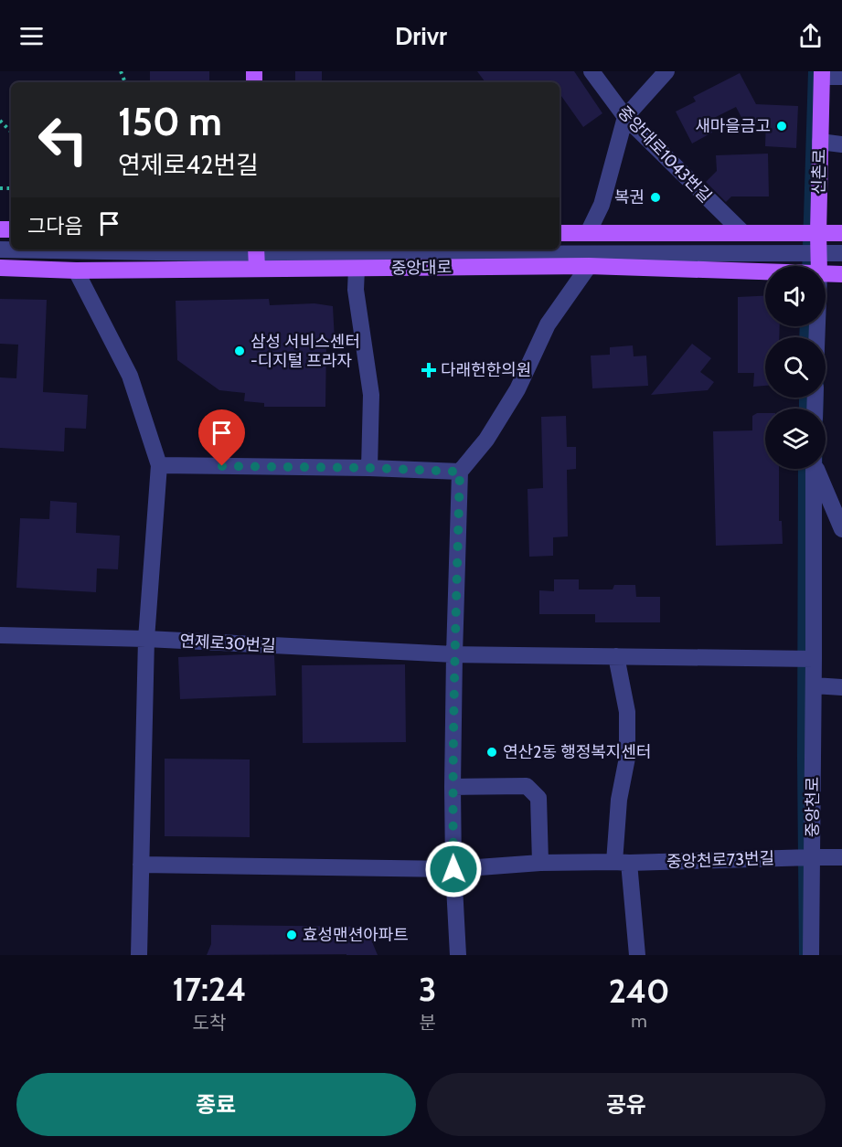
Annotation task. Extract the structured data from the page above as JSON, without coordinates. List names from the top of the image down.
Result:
{
  "streets": {
    "main road": ["신촌로", "중앙대로"],
    "street": [
      "중앙대로1043번길",
      "연제로30번길",
      "중앙천로",
      "중앙천로73번길"
    ]
  },
  "crossings": [
    ["중앙천로", "중앙천로73번길"]
  ],
  "places": {
    "other": [
      "새마을금고",
      "복권",
      "삼성 서비스센터 -디지털 프라자",
      "연산2동 행정복지센터",
      "효성맨션아파트"
    ],
    "health": ["다래헌한의원"]
  },
  "page": {
    "header": "Drivr",
    "turn": ["150 m", "연제로42번길"],
    "then": "그다음",
    "eta": [
      "17:24",
      "도착",
      "3",
      "분",
      "240",
      "m"
    ],
    "buttons": ["종료", "공유"]
  }
}
